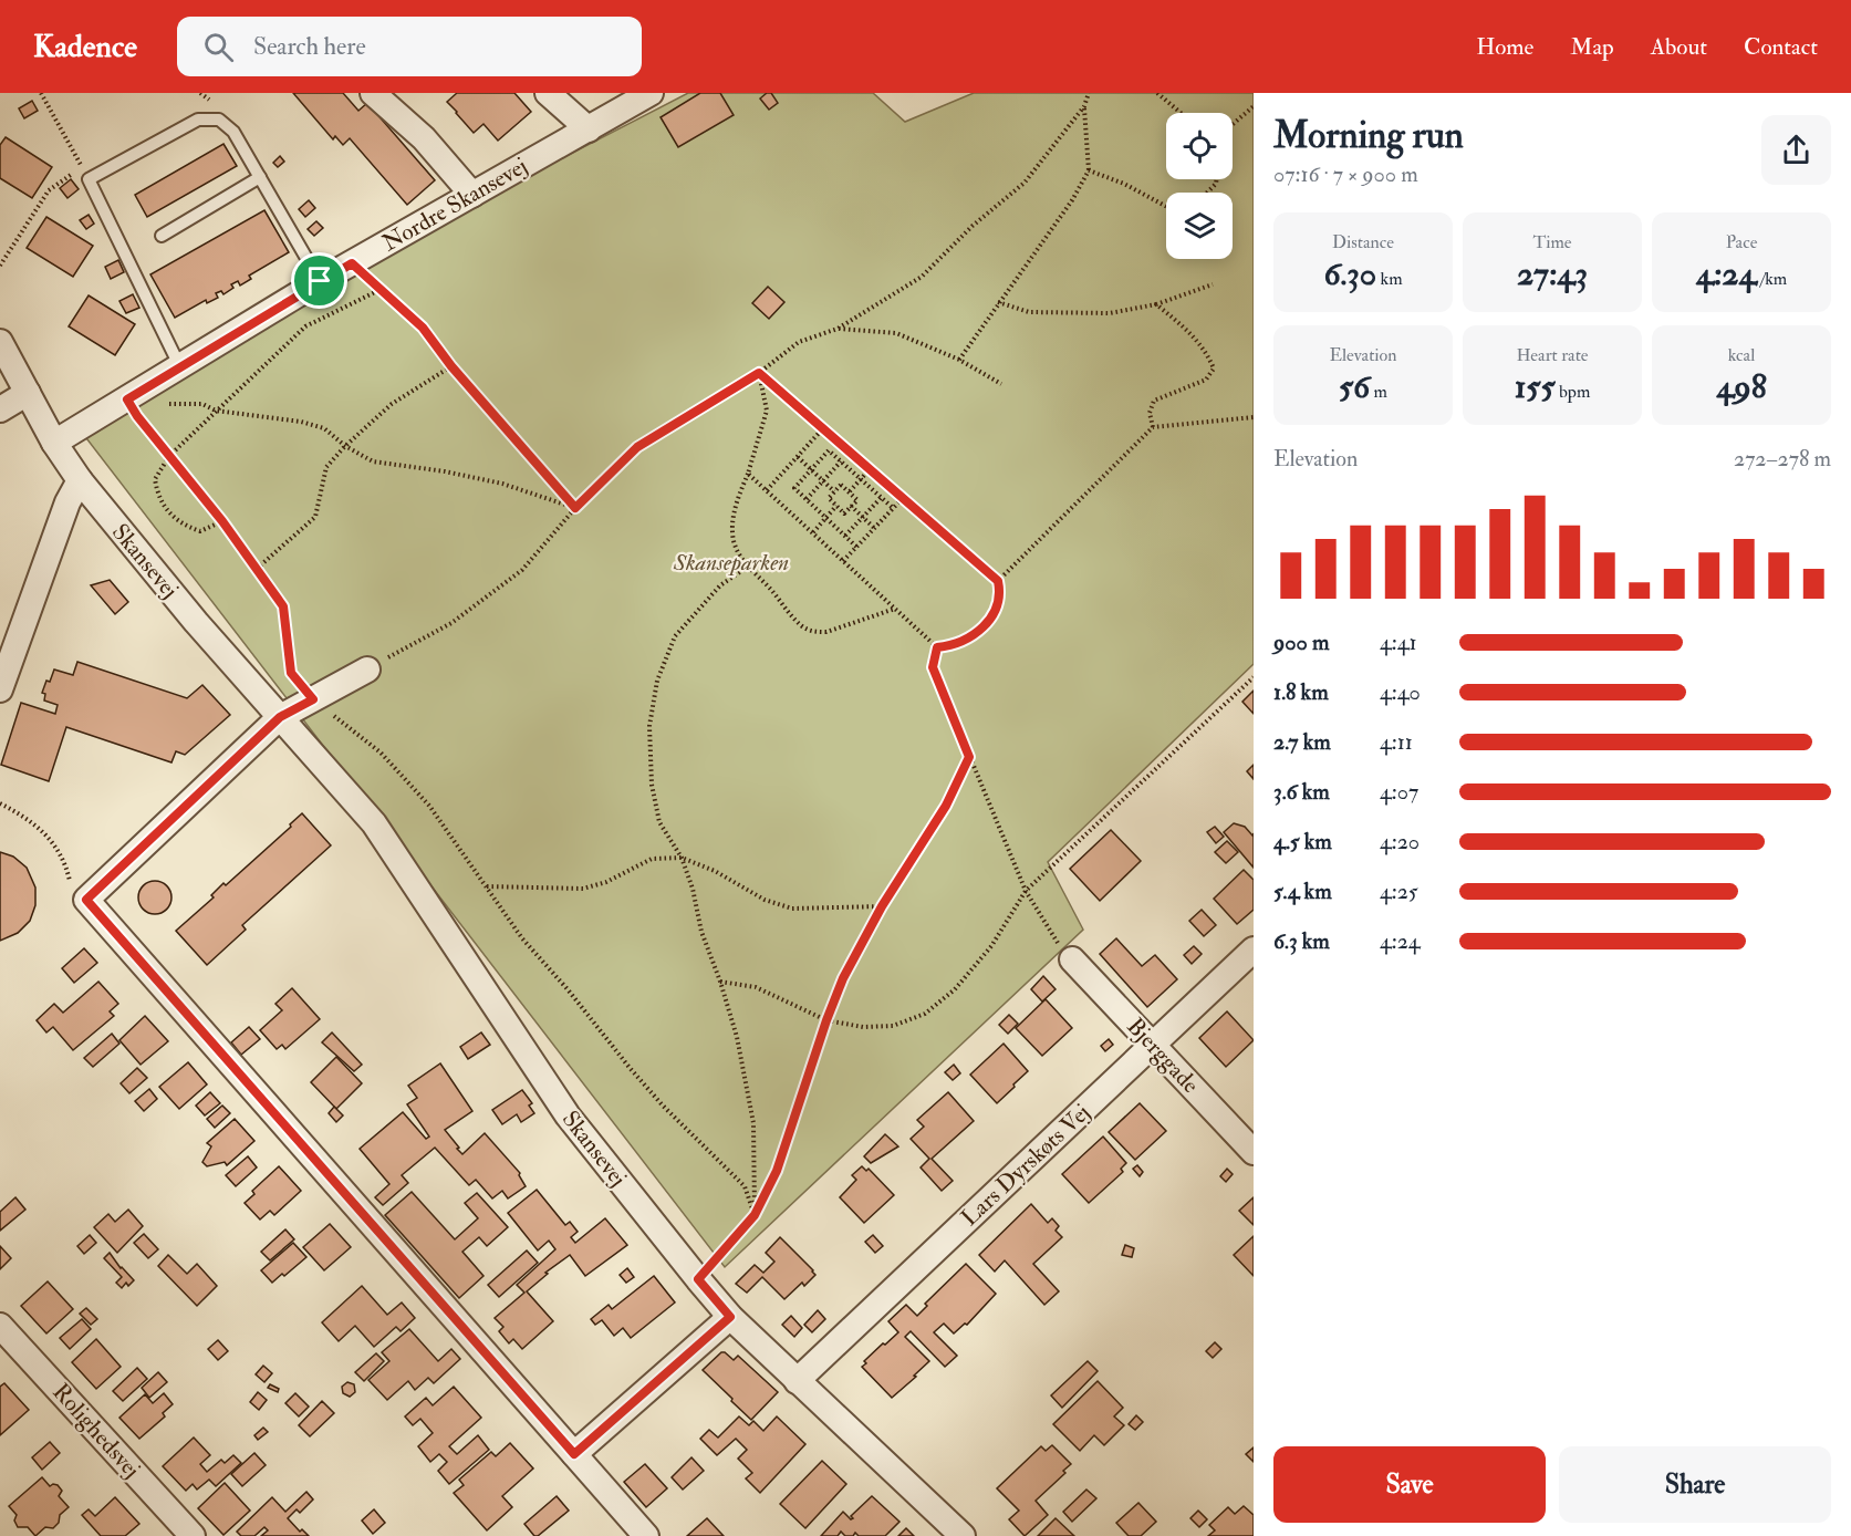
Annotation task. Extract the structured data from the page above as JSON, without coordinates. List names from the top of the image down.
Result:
{
  "streets": {
    "street": [
      "Nordre Skansevej",
      "Skansevej",
      "Bjerggade",
      "Lars Dyrskøts Vej",
      "Rolighedsvej"
    ]
  },
  "crossings": [
    ["Nordre Skansevej", "Skansevej"],
    ["Skansevej", "Lars Dyrskøts Vej"],
    ["Bjerggade", "Lars Dyrskøts Vej"]
  ],
  "parks": ["Skanseparken"],
  "page": {
    "header": "Kadence",
    "search": "Search here",
    "nav": [
      "Home",
      "Map",
      "About",
      "Contact"
    ],
    "heading": ["Morning run", "07:16 · 7 × 900 m"],
    "stats": [
      ["Distance", "6.30 km"],
      ["Time", "27:43"],
      ["Pace", "4:24 /km"],
      ["Elevation", "56 m"],
      ["Heart rate", "155 bpm"],
      ["kcal", "498"]
    ],
    "chart": ["Elevation", "272–278 m"],
    "list": [
      {
        "name": "900 m",
        "note": "4:41"
      },
      {
        "name": "1.8 km",
        "note": "4:40"
      },
      {
        "name": "2.7 km",
        "note": "4:11"
      },
      {
        "name": "3.6 km",
        "note": "4:07"
      },
      {
        "name": "4.5 km",
        "note": "4:20"
      },
      {
        "name": "5.4 km",
        "note": "4:25"
      },
      {
        "name": "6.3 km",
        "note": "4:24"
      }
    ],
    "buttons": ["Save", "Share"]
  }
}
